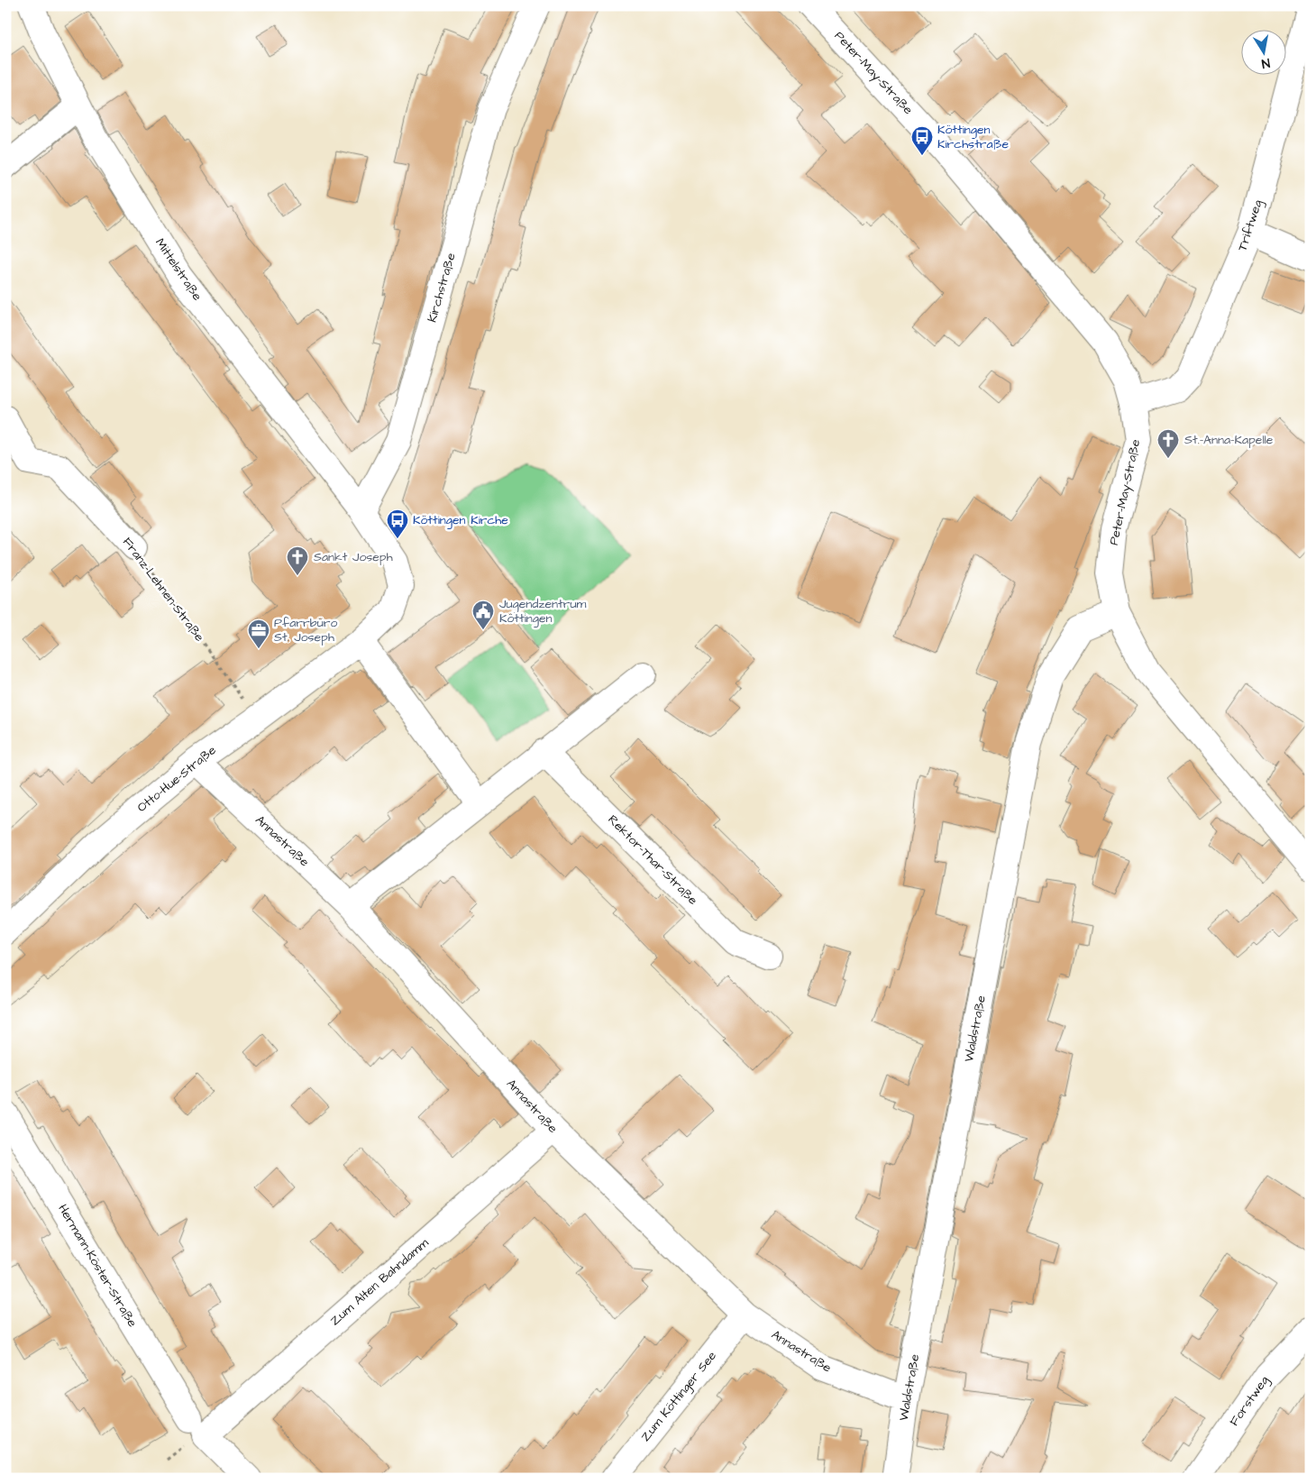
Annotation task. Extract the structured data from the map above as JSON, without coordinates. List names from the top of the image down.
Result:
{
  "streets": {
    "street": [
      "Peter-May-Straße",
      "Triftweg",
      "Mittelstraße",
      "Kirchstraße",
      "Franz-Lehnen-Straße",
      "Otto-Hue-Straße",
      "Annastraße",
      "Rektor-Thar-Straße",
      "Waldstraße",
      "Hermann-Köster-Straße",
      "Zum Alten Bahndamm",
      "Zum Köttinger See",
      "Forstweg"
    ]
  },
  "crossings": [
    ["Peter-May-Straße", "Triftweg"],
    ["Peter-May-Straße", "Waldstraße"],
    ["Mittelstraße", "Kirchstraße"],
    ["Mittelstraße", "Otto-Hue-Straße"],
    ["Kirchstraße", "Otto-Hue-Straße"],
    ["Franz-Lehnen-Straße", "Otto-Hue-Straße"],
    ["Otto-Hue-Straße", "Annastraße"],
    ["Annastraße", "Waldstraße"],
    ["Annastraße", "Zum Alten Bahndamm"],
    ["Annastraße", "Zum Köttinger See"],
    ["Hermann-Köster-Straße", "Zum Alten Bahndamm"]
  ],
  "places": {
    "bus stop": ["Köttingen Kirchstraße", "Köttingen Kirche"],
    "church": ["St.-Anna-Kapelle", "Sankt Joseph"],
    "public building": ["Jugendzentrum Köttingen"],
    "office": ["Pfarrbüro St. Joseph"]
  },
  "north": "bottom"
}
